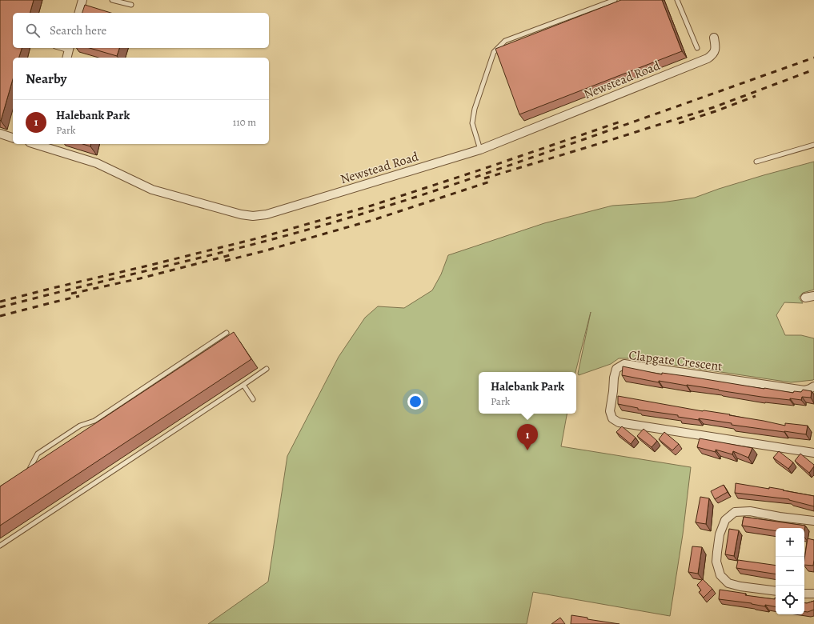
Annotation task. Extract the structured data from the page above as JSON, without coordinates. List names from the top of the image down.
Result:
{
  "streets": {
    "street": ["Newstead Road", "Clapgate Crescent"]
  },
  "page": {
    "search": "Search here",
    "heading": "Nearby",
    "list": [
      {
        "mark": "1",
        "name": "Halebank Park",
        "note": "Park",
        "value": "110 m"
      }
    ],
    "popup": ["Halebank Park", "Park"],
    "pins": "1",
    "map_buttons": ["+", "−"]
  }
}
